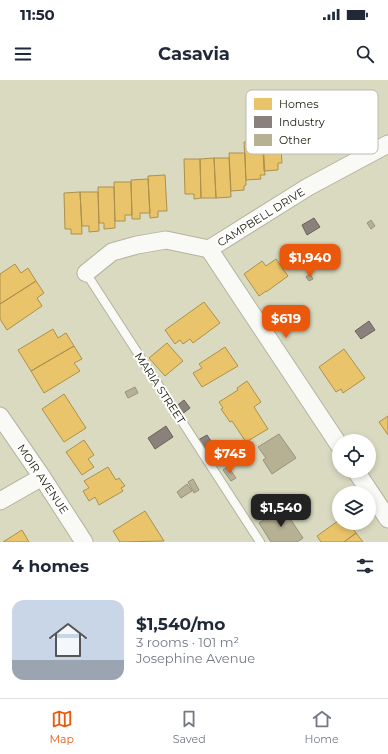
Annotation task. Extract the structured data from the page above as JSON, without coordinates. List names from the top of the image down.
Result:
{
  "streets": {
    "street": ["CAMPBELL DRIVE", "MOIR AVENUE"],
    "lane": ["MARIA STREET"]
  },
  "crossings": [
    ["CAMPBELL DRIVE", "MARIA STREET"]
  ],
  "legend": ["Homes", "Industry", "Other"],
  "page": {
    "status": "11:50",
    "header": "Casavia",
    "price": [
      "$1,940",
      "$619",
      "$745",
      "$1,540"
    ],
    "heading": "4 homes",
    "list": [
      {
        "name": "$1,540/mo",
        "note": "3 rooms · 101 m² · Josephine Avenue"
      }
    ],
    "tabs": ["Map", "Saved", "Home"]
  }
}
